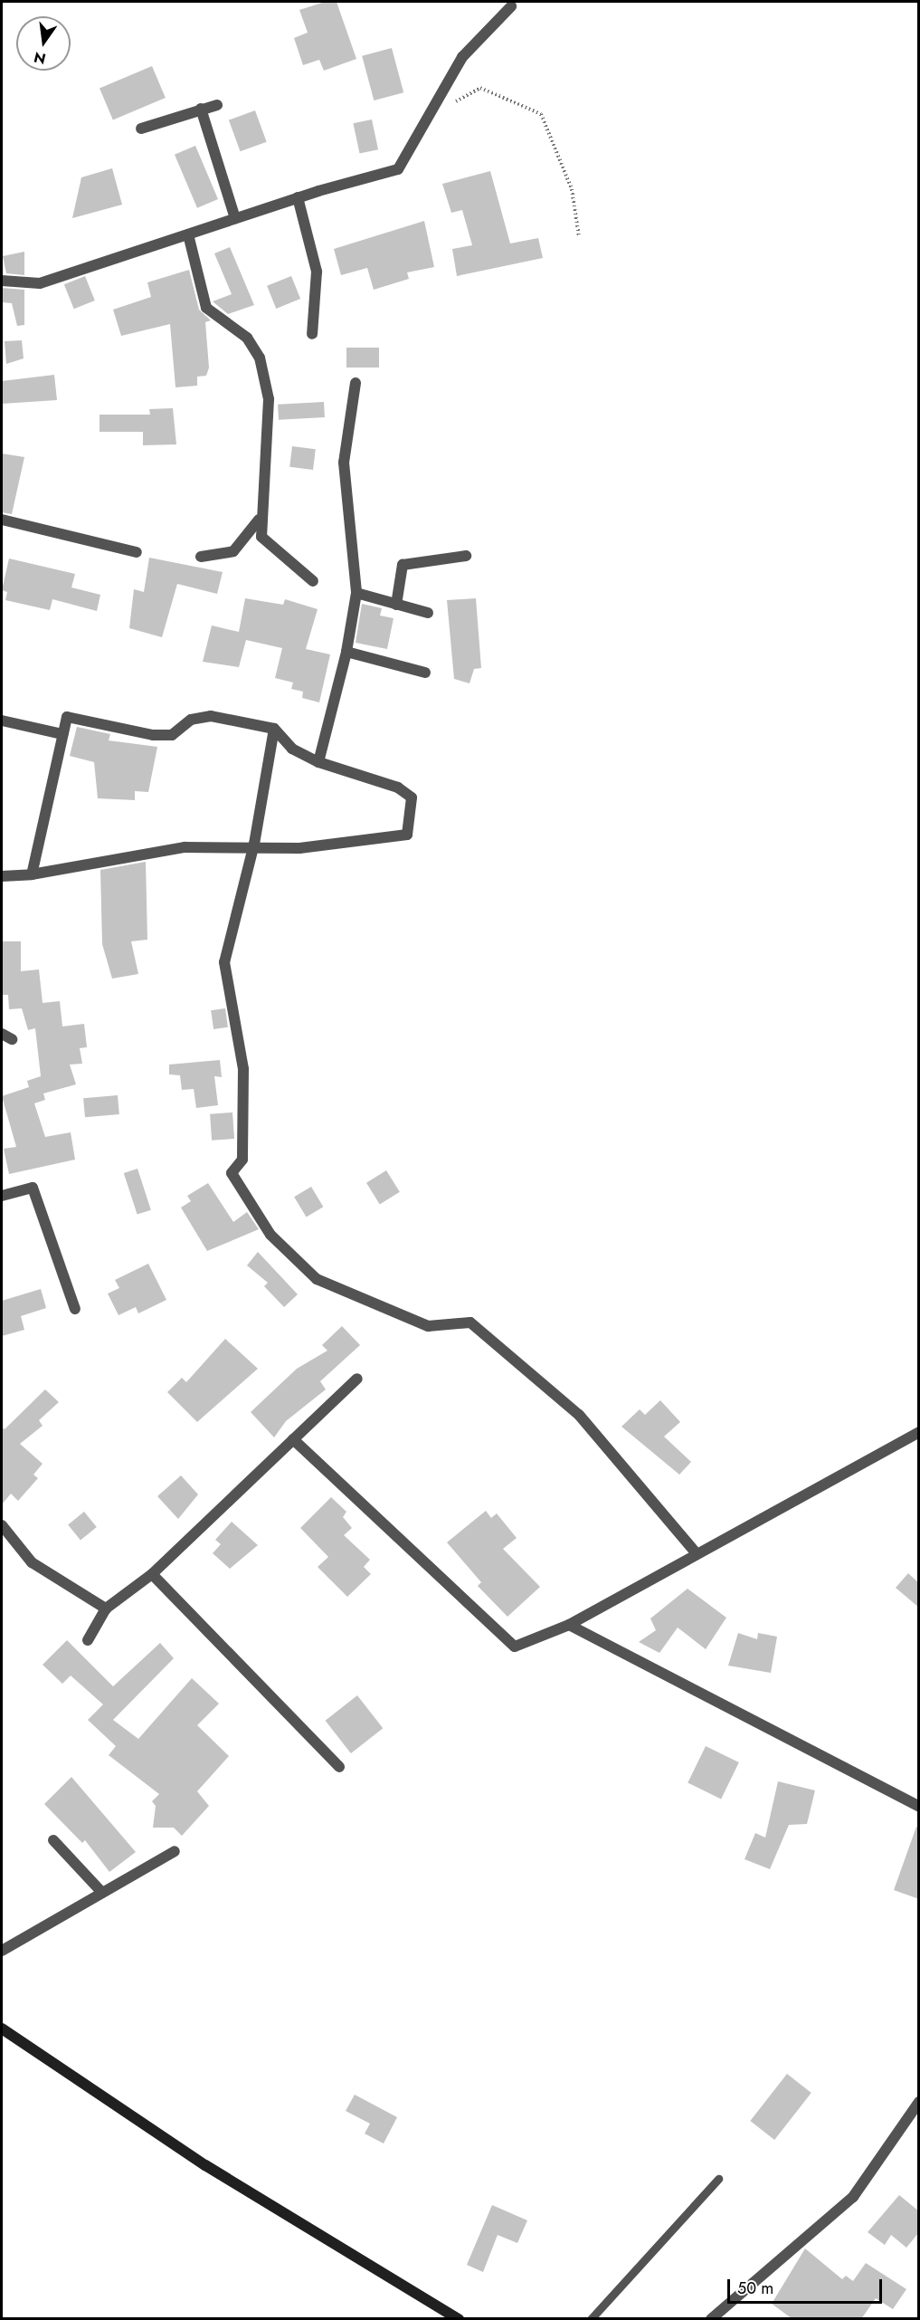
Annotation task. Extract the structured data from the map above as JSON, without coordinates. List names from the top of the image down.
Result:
{
  "scale_bar": "50 m",
  "north": "bottom"
}
